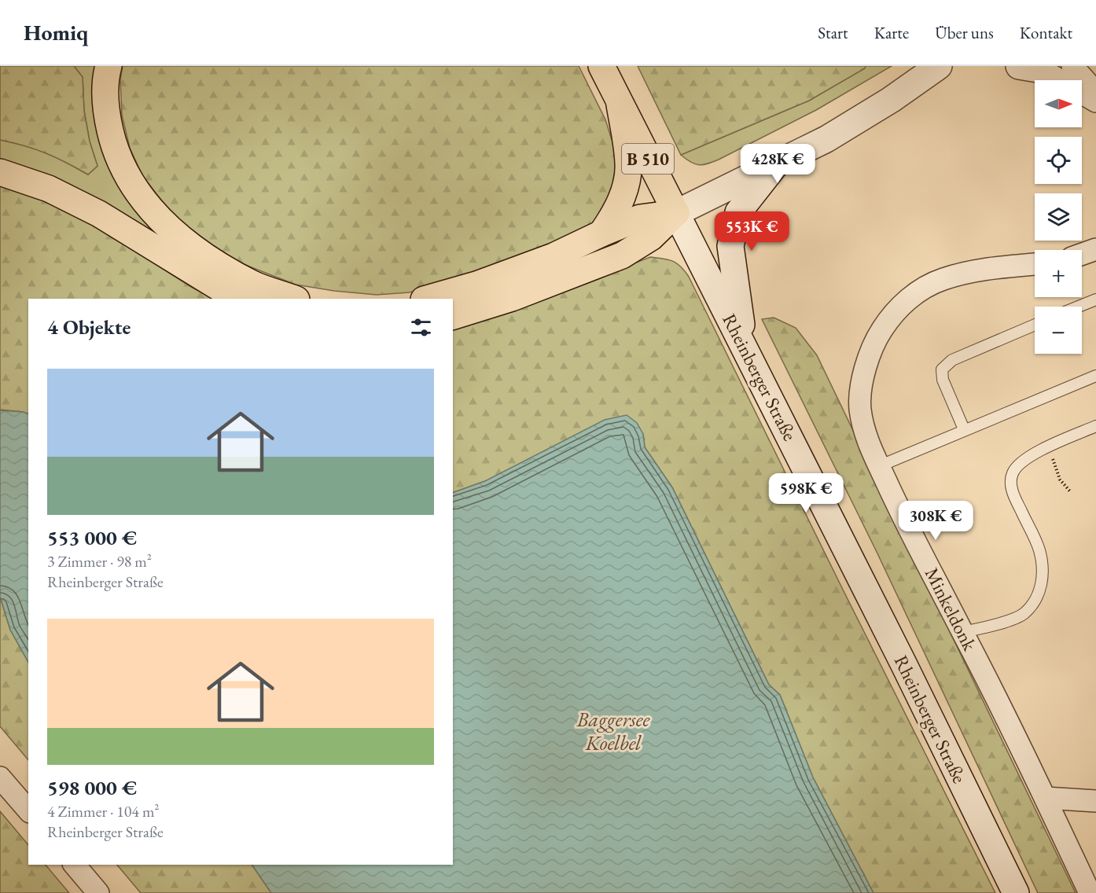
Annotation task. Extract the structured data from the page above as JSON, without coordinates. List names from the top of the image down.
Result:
{
  "streets": {
    "main road": ["B 510", "Rheinberger Straße"],
    "street": ["Minkeldonk"]
  },
  "water": ["Baggersee Koelbel"],
  "north": "right",
  "page": {
    "header": "Homiq",
    "nav": [
      "Start",
      "Karte",
      "Über uns",
      "Kontakt"
    ],
    "map_buttons": ["+", "−"],
    "price": [
      "428K €",
      "553K €",
      "598K €",
      "308K €"
    ],
    "heading": "4 Objekte",
    "list": [
      {
        "name": "553 000 €",
        "note": "3 Zimmer · 98 m² · Rheinberger Straße"
      },
      {
        "name": "598 000 €",
        "note": "4 Zimmer · 104 m² · Rheinberger Straße"
      }
    ]
  }
}
